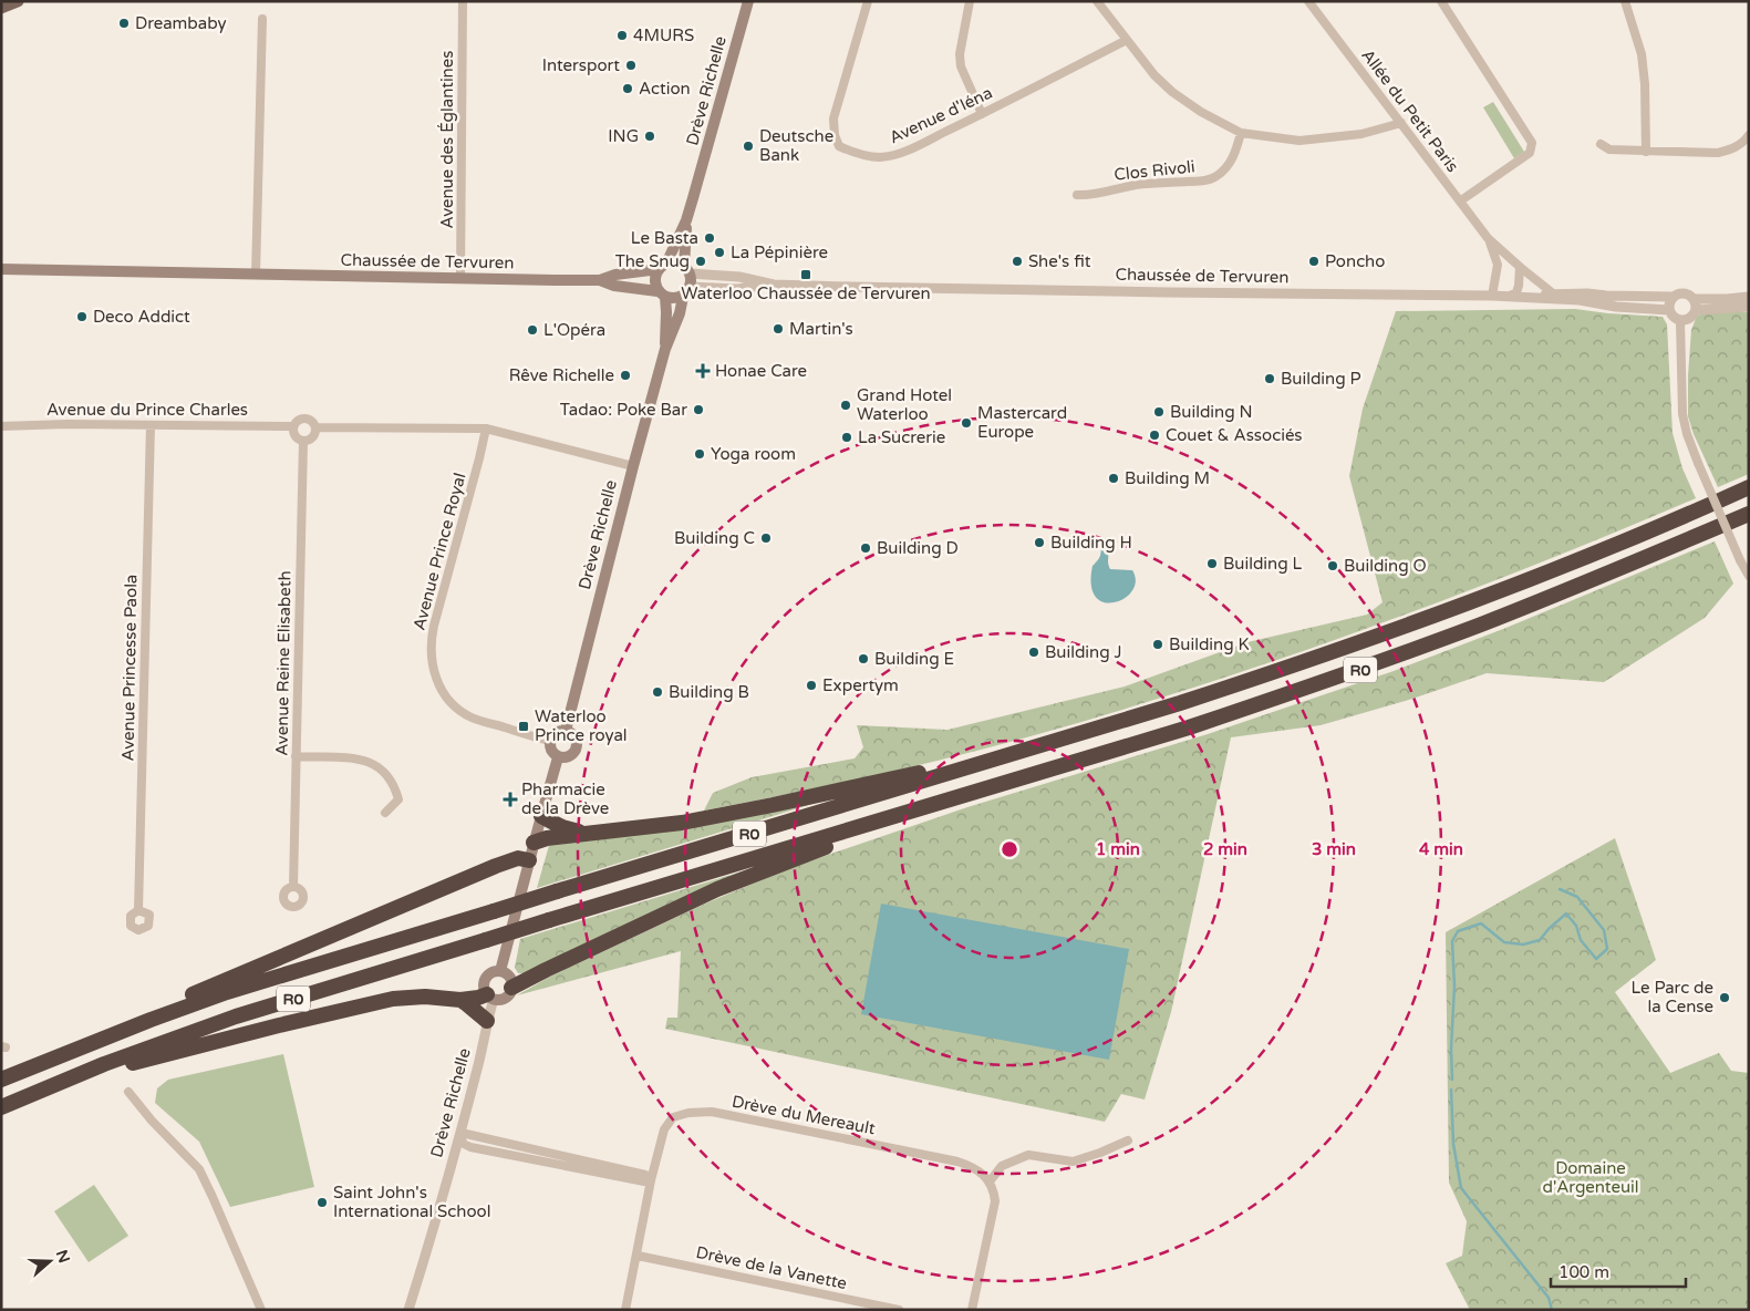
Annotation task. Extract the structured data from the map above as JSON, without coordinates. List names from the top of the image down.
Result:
{
  "streets": {
    "highway": ["R0"],
    "main road": ["Drève Richelle", "Chaussée de Tervuren"],
    "street": [
      "Allée du Petit Paris",
      "Avenue d'Iéna",
      "Avenue des Églantines",
      "Clos Rivoli",
      "Avenue du Prince Charles",
      "Avenue Prince Royal",
      "Avenue Reine Elisabeth",
      "Avenue Princesse Paola",
      "Drève du Mereault",
      "Drève de la Vanette"
    ]
  },
  "crossings": [
    ["Drève Richelle", "Chaussée de Tervuren"],
    ["Drève Richelle", "Avenue Prince Royal"],
    ["Allée du Petit Paris", "Chaussée de Tervuren"],
    ["Avenue des Églantines", "Chaussée de Tervuren"],
    ["Avenue du Prince Charles", "Avenue Reine Elisabeth"],
    ["Avenue du Prince Charles", "Avenue Princesse Paola"],
    ["Drève du Mereault", "Drève de la Vanette"]
  ],
  "parks": ["Domaine d'Argenteuil"],
  "places": {
    "other": [
      "Dreambaby",
      "4MURS",
      "Intersport",
      "Action",
      "ING",
      "Deutsche Bank",
      "Le Basta",
      "La Pépinière",
      "The Snug",
      "She's fit",
      "Poncho",
      "Deco Addict",
      "Martin's",
      "L'Opéra",
      "Rêve Richelle",
      "Building P",
      "Grand Hotel Waterloo",
      "Tadao: Poke Bar",
      "Building N",
      "Mastercard Europe",
      "Couet & Associés",
      "La Sucrerie",
      "Yoga room",
      "Building M",
      "Building C",
      "Building H",
      "Building D",
      "Building L",
      "Building O",
      "Building K",
      "Building J",
      "Building E",
      "Expertym",
      "Building B",
      "Le Parc de la Cense",
      "Saint John's International School"
    ],
    "transit": ["Waterloo Chaussée de Tervuren", "Waterloo Prince royal"],
    "health": ["Honae Care", "Pharmacie de la Drève"]
  },
  "scale_bar": "100 m",
  "north": "right",
  "rings": [
    "1 min",
    "2 min",
    "3 min",
    "4 min"
  ]
}
